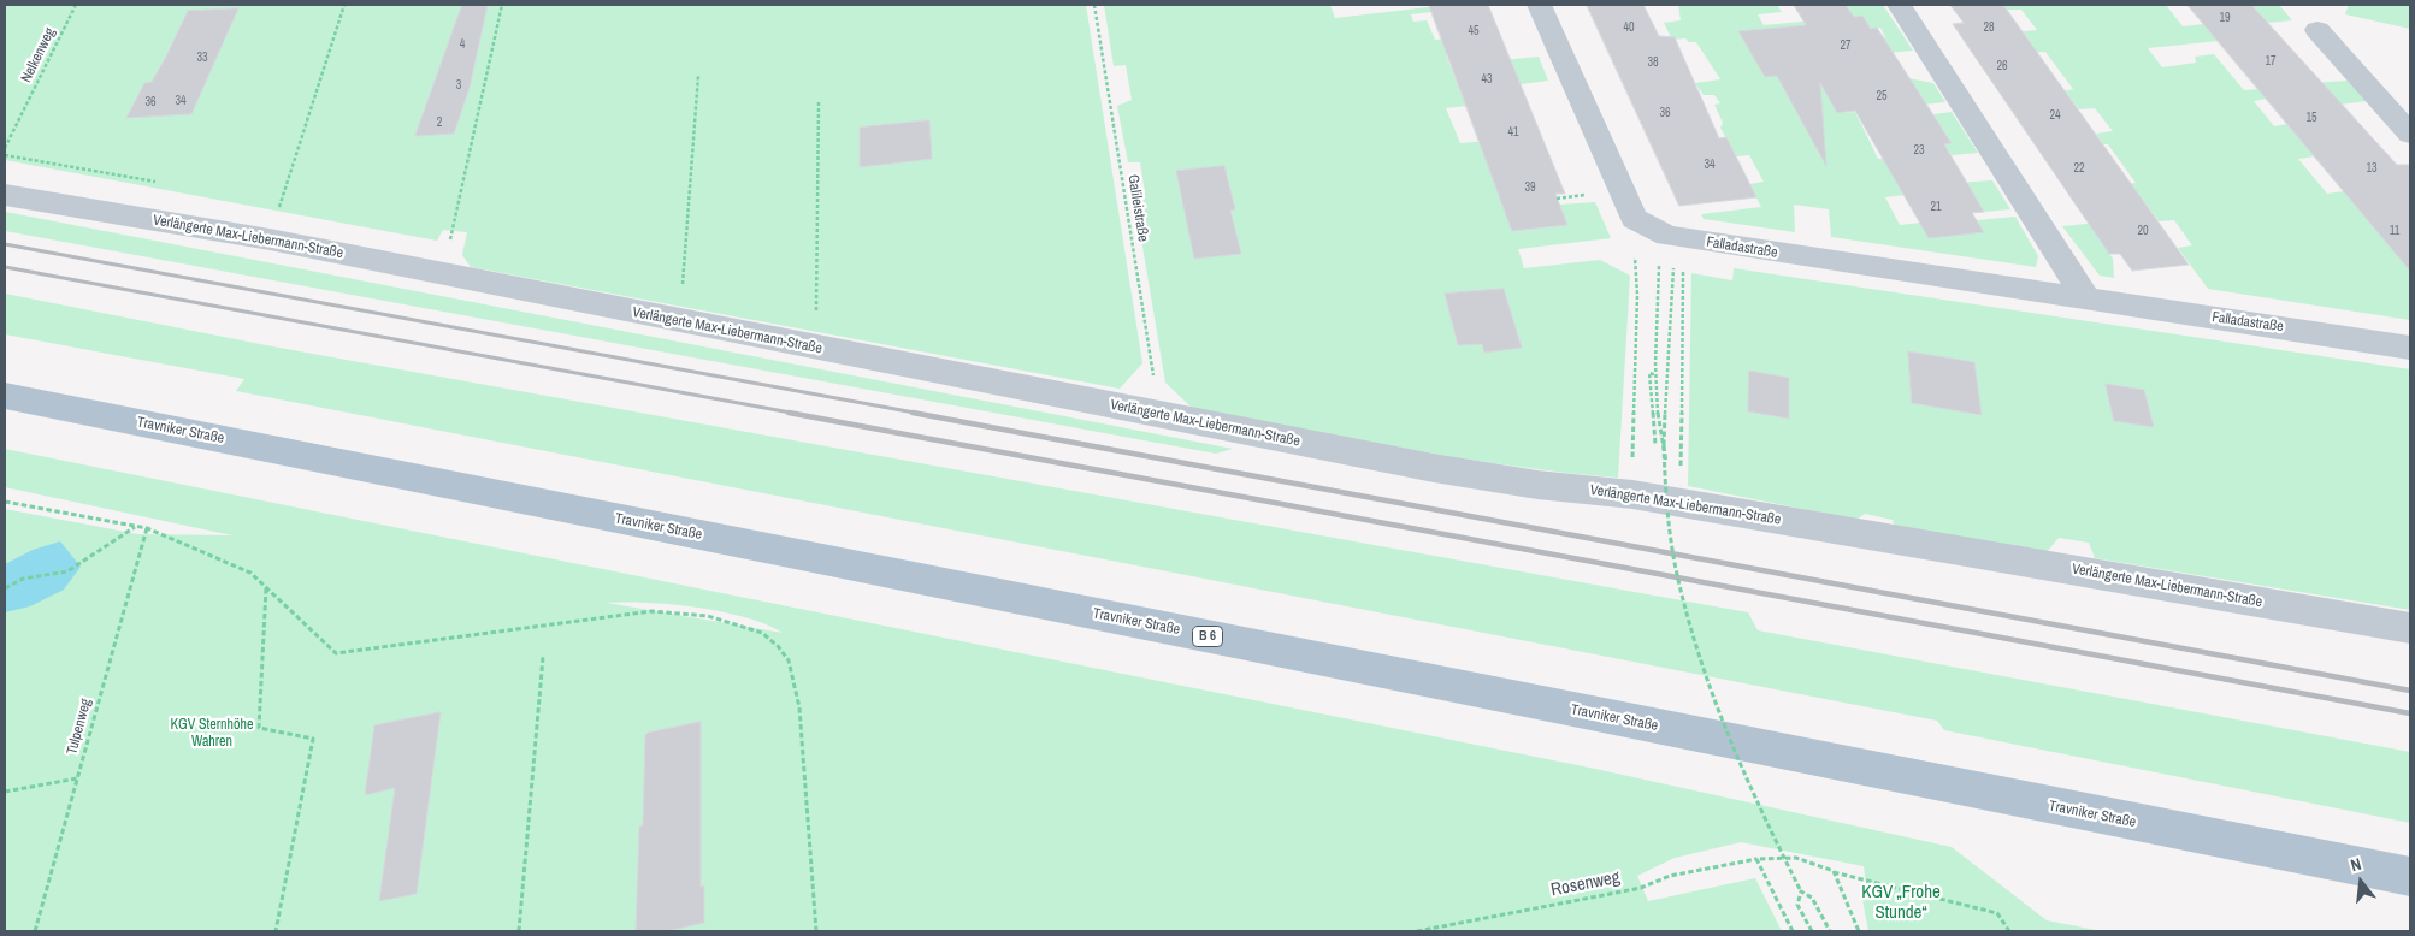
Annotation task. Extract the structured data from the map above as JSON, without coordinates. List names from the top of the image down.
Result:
{
  "streets": {
    "main road": ["Travniker Straße", "B 6"],
    "street": ["Verlängerte Max-Liebermann-Straße", "Falladastraße"],
    "path": [
      "Nelkenweg",
      "Galileistraße",
      "Tulpenweg",
      "Rosenweg"
    ]
  },
  "crossings": [
    ["Galileistraße", "Verlängerte Max-Liebermann-Straße"]
  ],
  "parks": ["KGV Sternhöhe Wahren", "KGV „Frohe Stunde“"],
  "house_numbers": [
    "19",
    "40",
    "28",
    "45",
    "4",
    "27",
    "33",
    "17",
    "38",
    "26",
    "43",
    "3",
    "25",
    "34",
    "36",
    "36",
    "24",
    "15",
    "2",
    "41",
    "23",
    "34",
    "22",
    "13",
    "39",
    "21",
    "20",
    "11"
  ],
  "north": "top"
}
